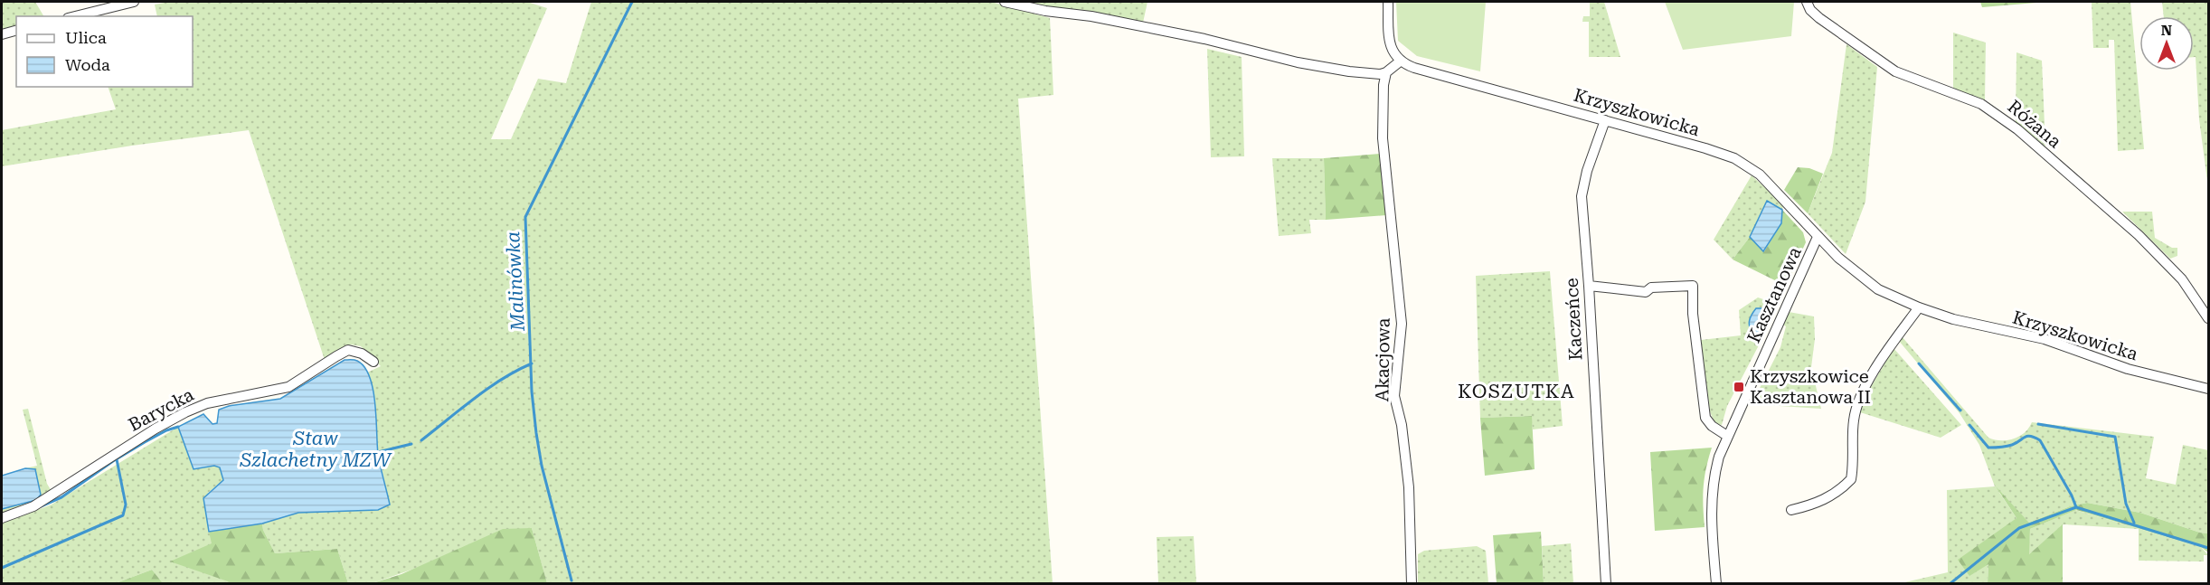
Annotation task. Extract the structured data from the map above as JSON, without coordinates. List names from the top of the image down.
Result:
{
  "streets": {
    "street": [
      "Krzyszkowicka",
      "Różana",
      "Kasztanowa",
      "Kaczeńce",
      "Akacjowa",
      "Barycka"
    ]
  },
  "crossings": [
    ["Krzyszkowicka", "Kasztanowa"],
    ["Krzyszkowicka", "Kaczeńce"]
  ],
  "districts": ["KOSZUTKA"],
  "water": ["Malinówka", "Staw Szlachetny MZW"],
  "places": {
    "transit": ["Krzyszkowice Kasztanowa II"]
  },
  "legend": ["Ulica", "Woda"],
  "north": "top"
}
